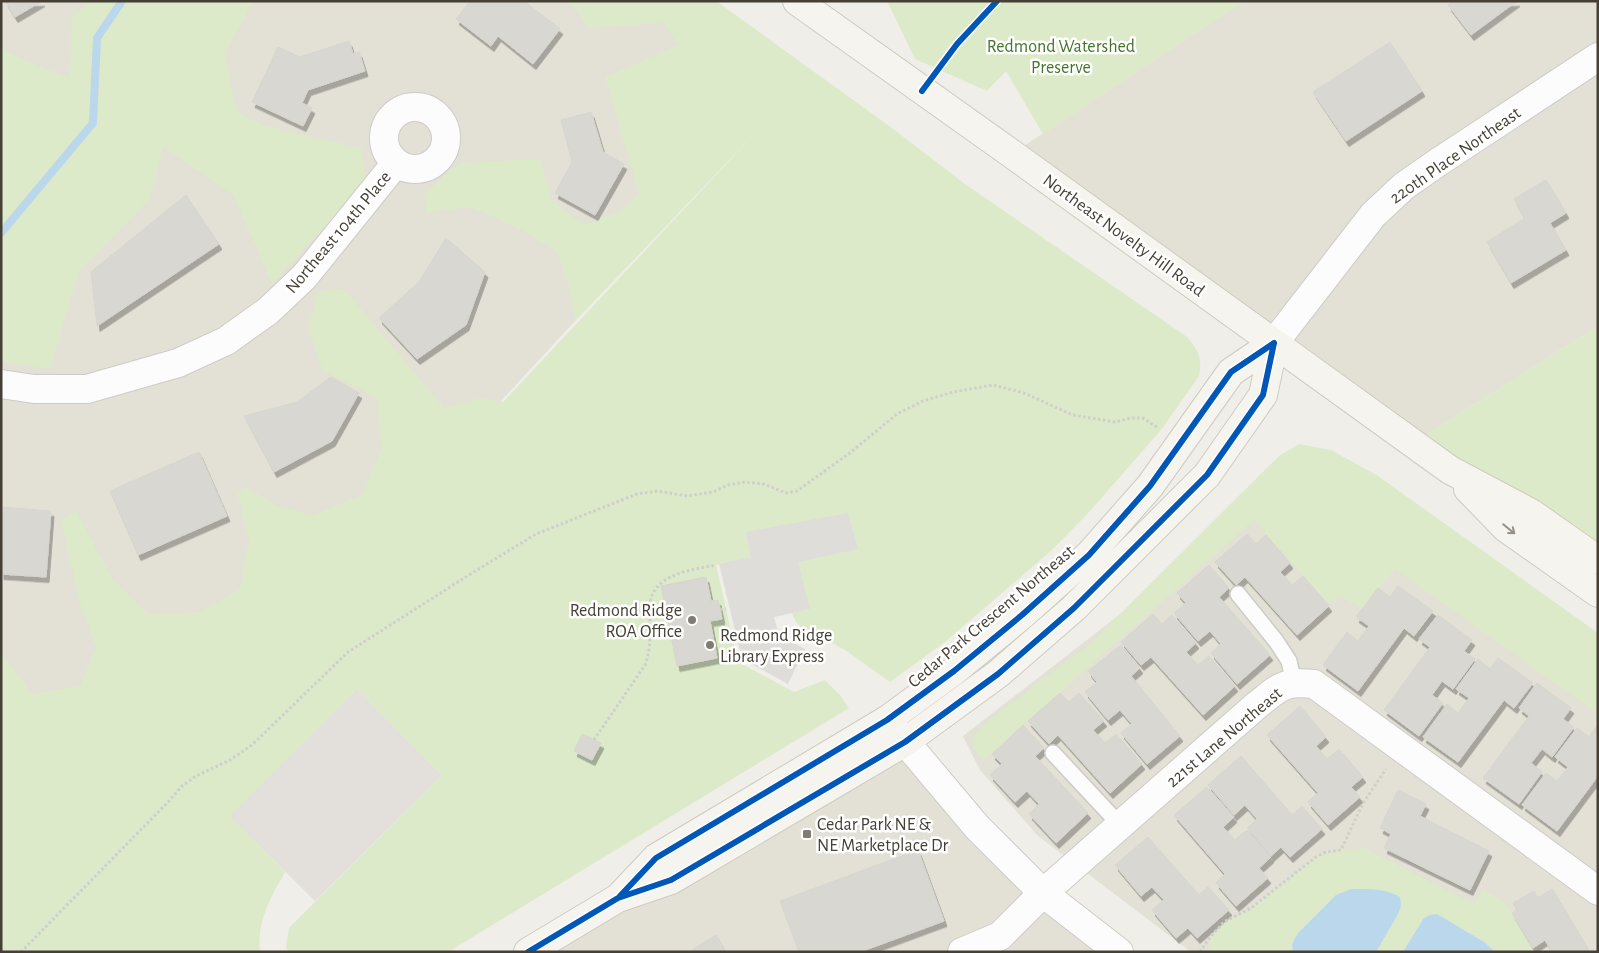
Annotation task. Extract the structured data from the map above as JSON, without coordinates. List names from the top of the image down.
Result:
{
  "streets": {
    "street": [
      "220th Place Northeast",
      "Northeast 104th Place",
      "Northeast Novelty Hill Road",
      "Cedar Park Crescent Northeast",
      "221st Lane Northeast"
    ]
  },
  "crossings": [
    ["220th Place Northeast", "Northeast Novelty Hill Road"],
    ["220th Place Northeast", "Cedar Park Crescent Northeast"],
    ["Northeast Novelty Hill Road", "Cedar Park Crescent Northeast"]
  ],
  "parks": ["Redmond Watershed Preserve"],
  "places": {
    "other": ["Redmond Ridge ROA Office", "Redmond Ridge Library Express"],
    "transit": ["Cedar Park NE & NE Marketplace Dr"]
  }
}
